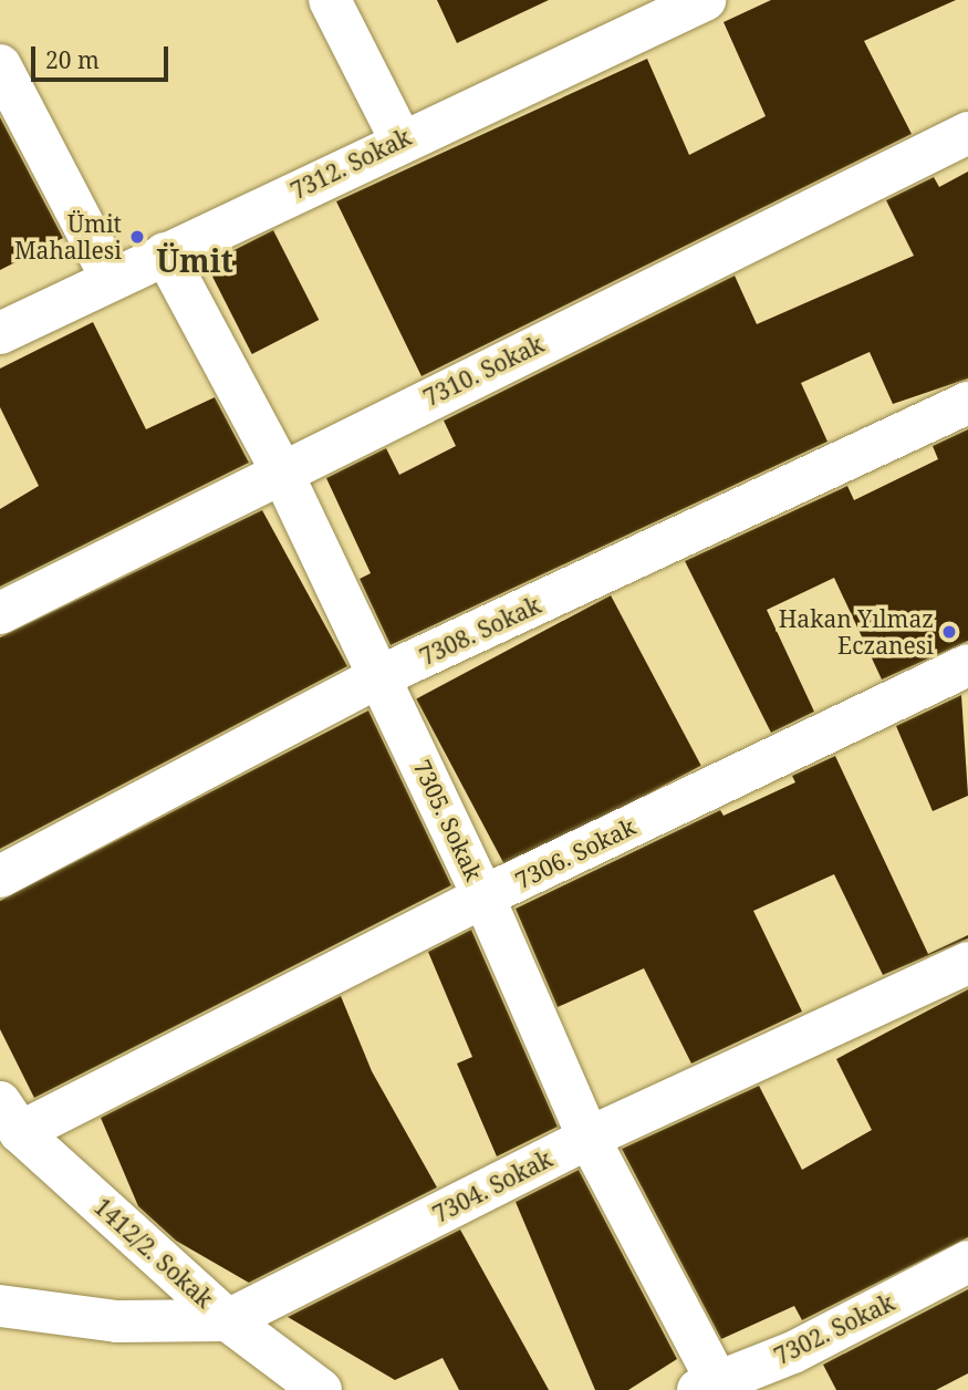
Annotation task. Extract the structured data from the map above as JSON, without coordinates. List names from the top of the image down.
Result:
{
  "streets": {
    "street": [
      "7312. Sokak",
      "7310. Sokak",
      "7308. Sokak",
      "7305. Sokak",
      "7306. Sokak",
      "7304. Sokak",
      "1412/2. Sokak",
      "7302. Sokak"
    ]
  },
  "crossings": [
    ["7312. Sokak", "7305. Sokak"],
    ["7310. Sokak", "7305. Sokak"],
    ["7308. Sokak", "7305. Sokak"],
    ["7305. Sokak", "7306. Sokak"],
    ["7305. Sokak", "7304. Sokak"],
    ["7305. Sokak", "7302. Sokak"],
    ["7306. Sokak", "1412/2. Sokak"],
    ["7304. Sokak", "1412/2. Sokak"]
  ],
  "districts": ["Ümit"],
  "places": ["Ümit Mahallesi", "Hakan Yılmaz Eczanesi"],
  "scale_bar": "20 m"
}
